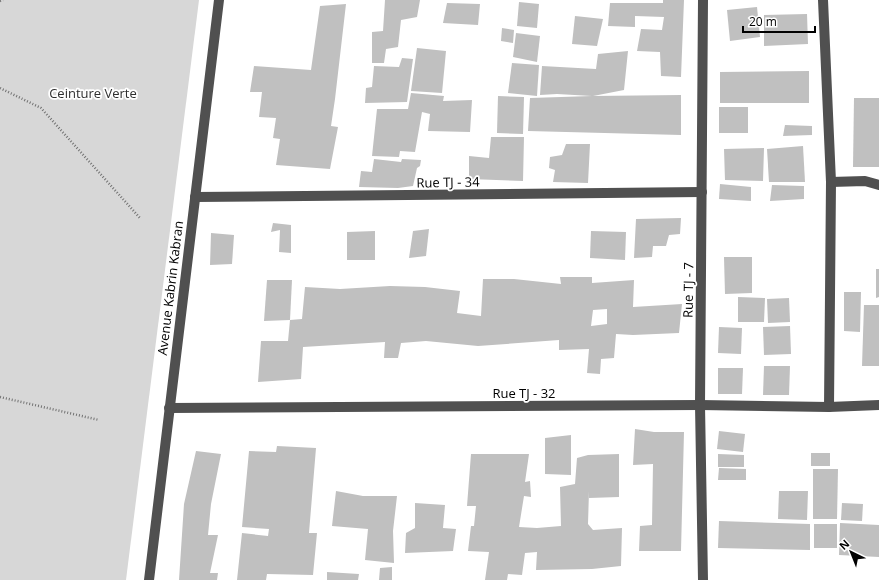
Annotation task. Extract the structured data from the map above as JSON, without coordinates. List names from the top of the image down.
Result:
{
  "streets": {
    "street": [
      "Rue TJ - 34",
      "Avenue Kabrin Kabran",
      "Rue TJ - 7",
      "Rue TJ - 32"
    ]
  },
  "crossings": [
    ["Rue TJ - 34", "Avenue Kabrin Kabran"],
    ["Rue TJ - 34", "Rue TJ - 7"],
    ["Avenue Kabrin Kabran", "Rue TJ - 32"],
    ["Rue TJ - 7", "Rue TJ - 32"]
  ],
  "parks": ["Ceinture Verte"],
  "scale_bar": "20 m",
  "north": "top left"
}
